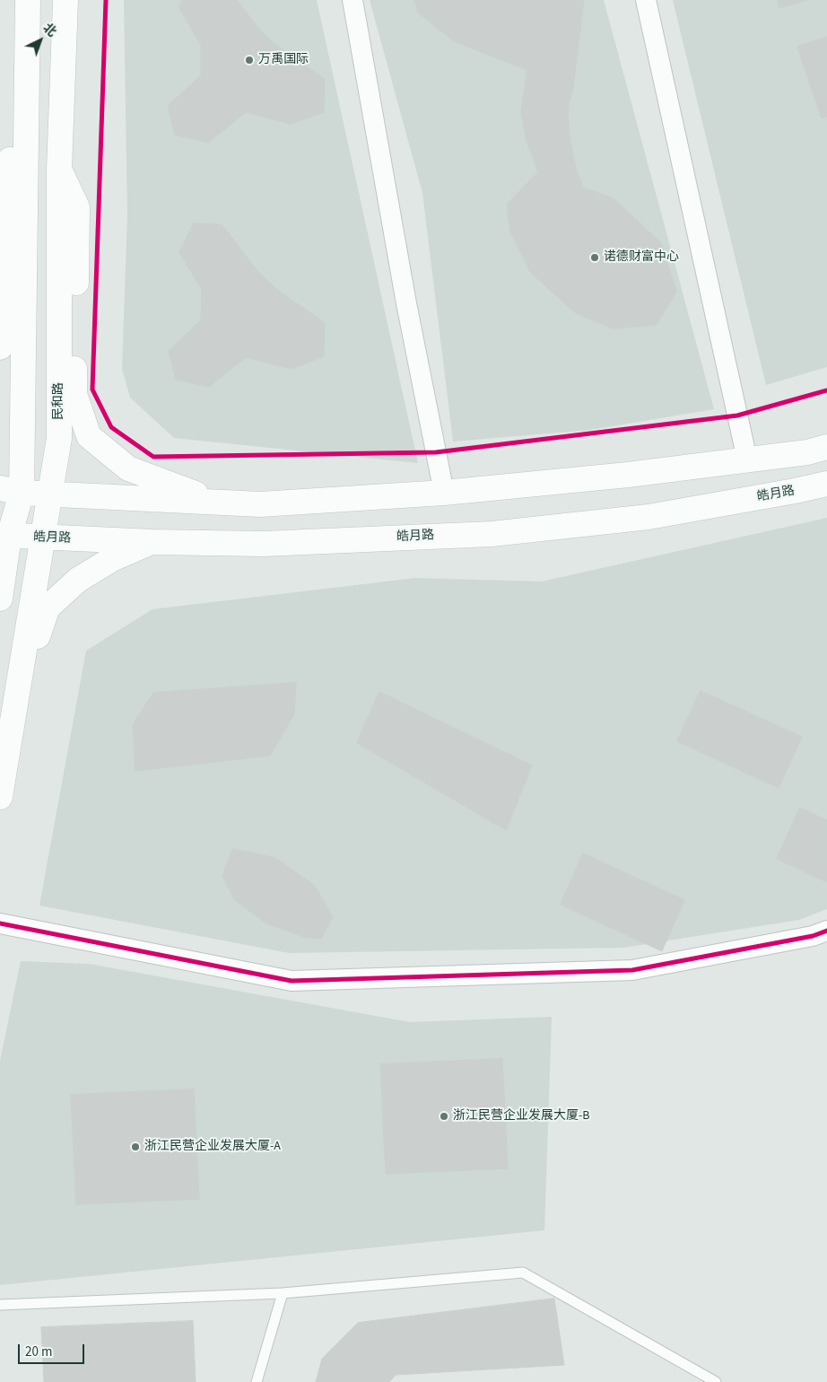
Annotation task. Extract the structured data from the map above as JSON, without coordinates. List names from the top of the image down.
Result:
{
  "streets": {
    "main road": ["民和路", "皓月路"]
  },
  "crossings": [
    ["民和路", "皓月路"]
  ],
  "places": [
    "万禹国际",
    "诺德财富中心",
    "浙江民营企业发展大厦-B",
    "浙江民营企业发展大厦-A"
  ],
  "scale_bar": "20 m",
  "north": "top right"
}
